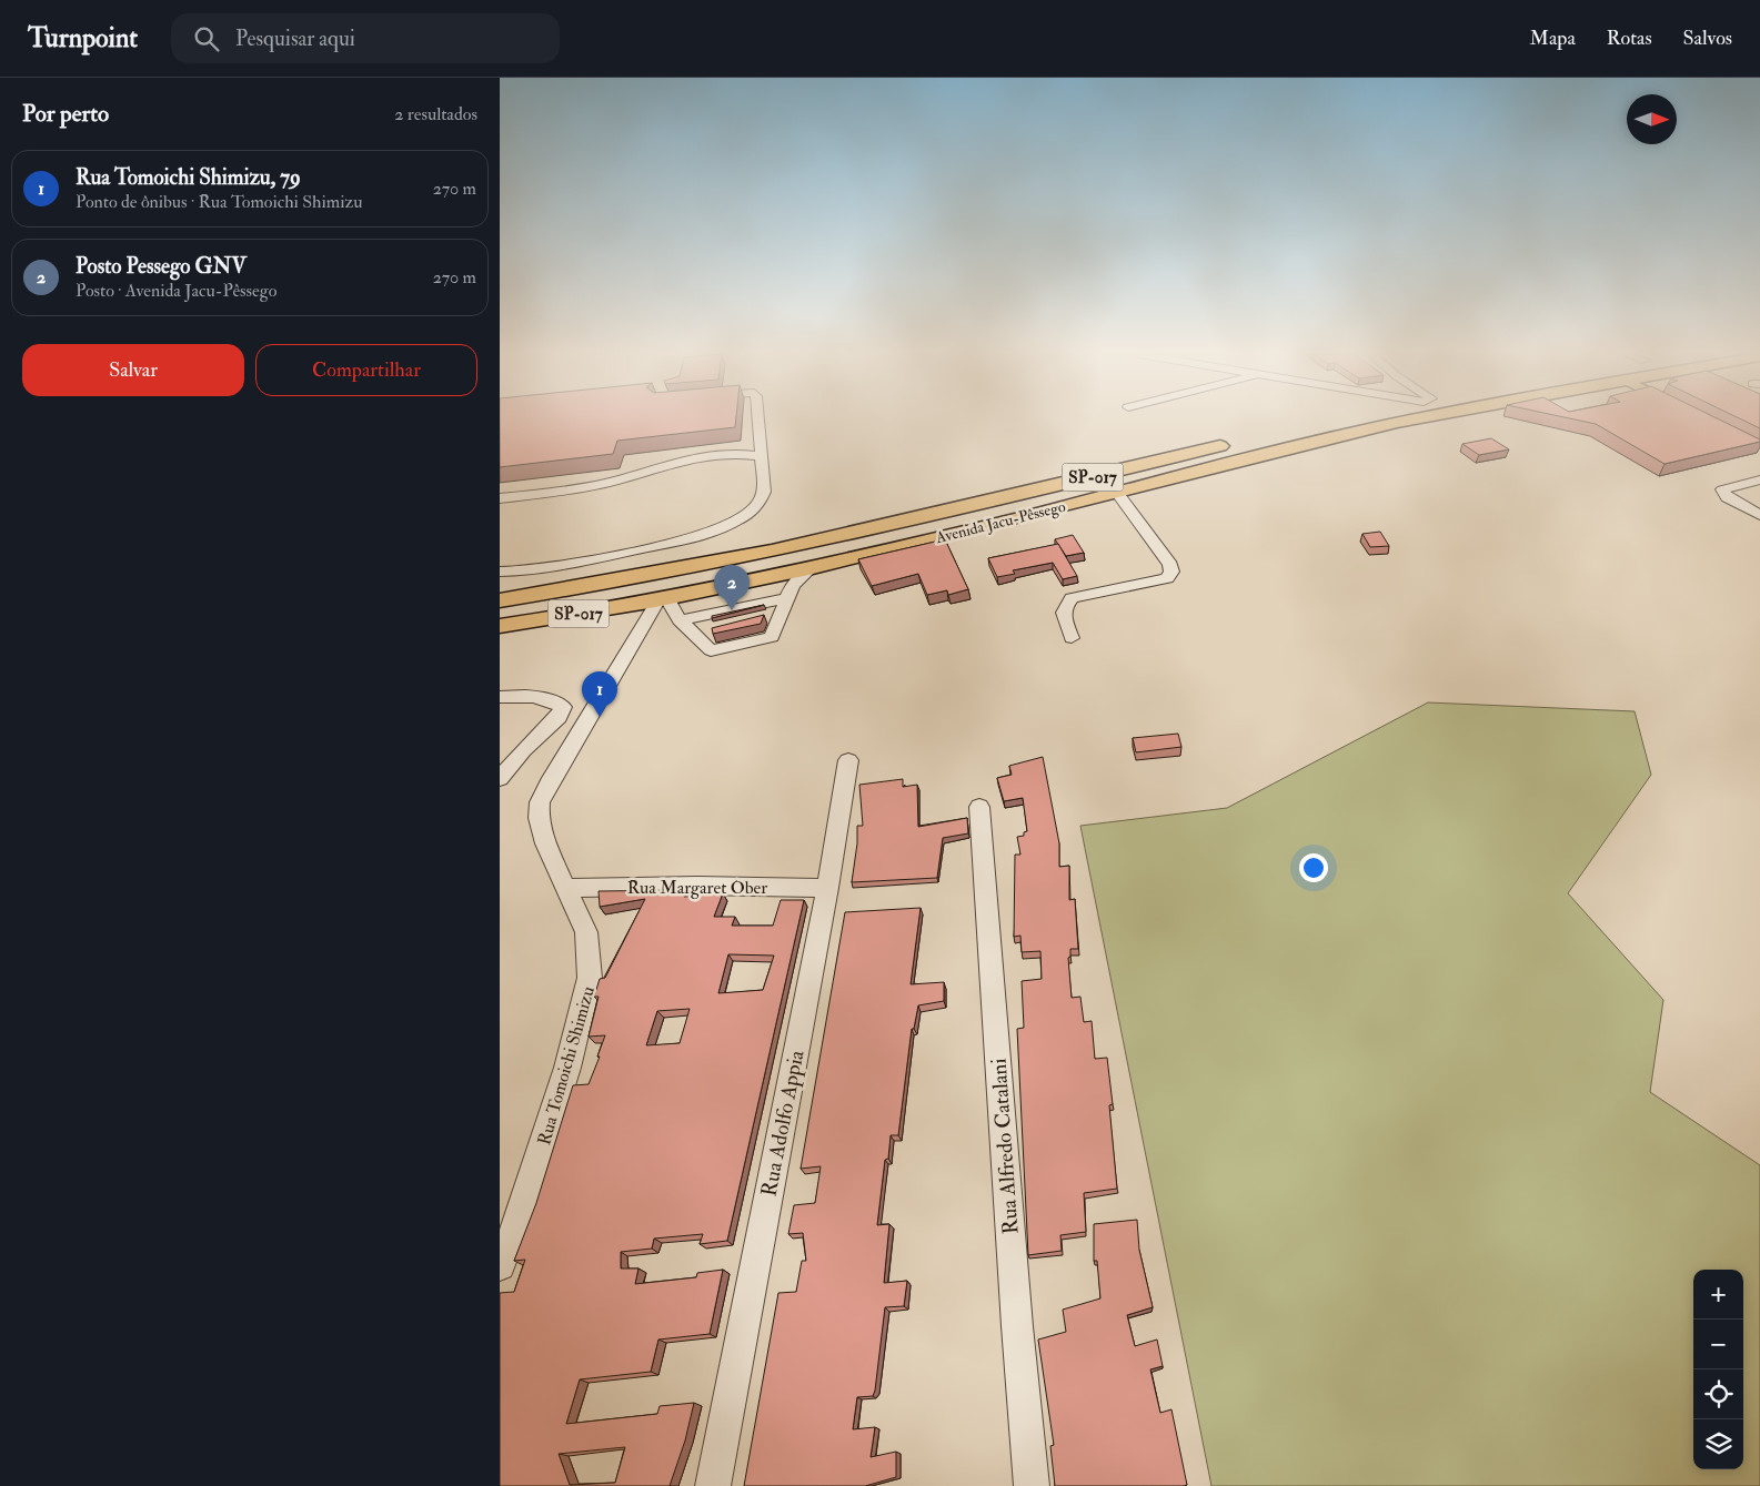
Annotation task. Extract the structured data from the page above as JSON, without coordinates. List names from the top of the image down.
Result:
{
  "streets": {
    "highway": ["SP-017", "Avenida Jacu-Pêssego"],
    "street": [
      "Rua Margaret Ober",
      "Rua Tomoichi Shimizu",
      "Rua Adolfo Appia",
      "Rua Alfredo Catalani"
    ]
  },
  "crossings": [
    ["Avenida Jacu-Pêssego", "Rua Tomoichi Shimizu"],
    ["Rua Margaret Ober", "Rua Tomoichi Shimizu"],
    ["Rua Margaret Ober", "Rua Adolfo Appia"]
  ],
  "north": "right",
  "page": {
    "header": "Turnpoint",
    "search": "Pesquisar aqui",
    "nav": ["Mapa", "Rotas", "Salvos"],
    "heading": ["Por perto", "2 resultados"],
    "list": [
      {
        "mark": "1",
        "name": "Rua Tomoichi Shimizu, 79",
        "note": "Ponto de ônibus · Rua Tomoichi Shimizu",
        "value": "270 m"
      },
      {
        "mark": "2",
        "name": "Posto Pessego GNV",
        "note": "Posto · Avenida Jacu-Pêssego",
        "value": "270 m"
      }
    ],
    "buttons": ["Salvar", "Compartilhar"],
    "pins": ["2", "1"],
    "map_buttons": ["+", "−"]
  }
}
